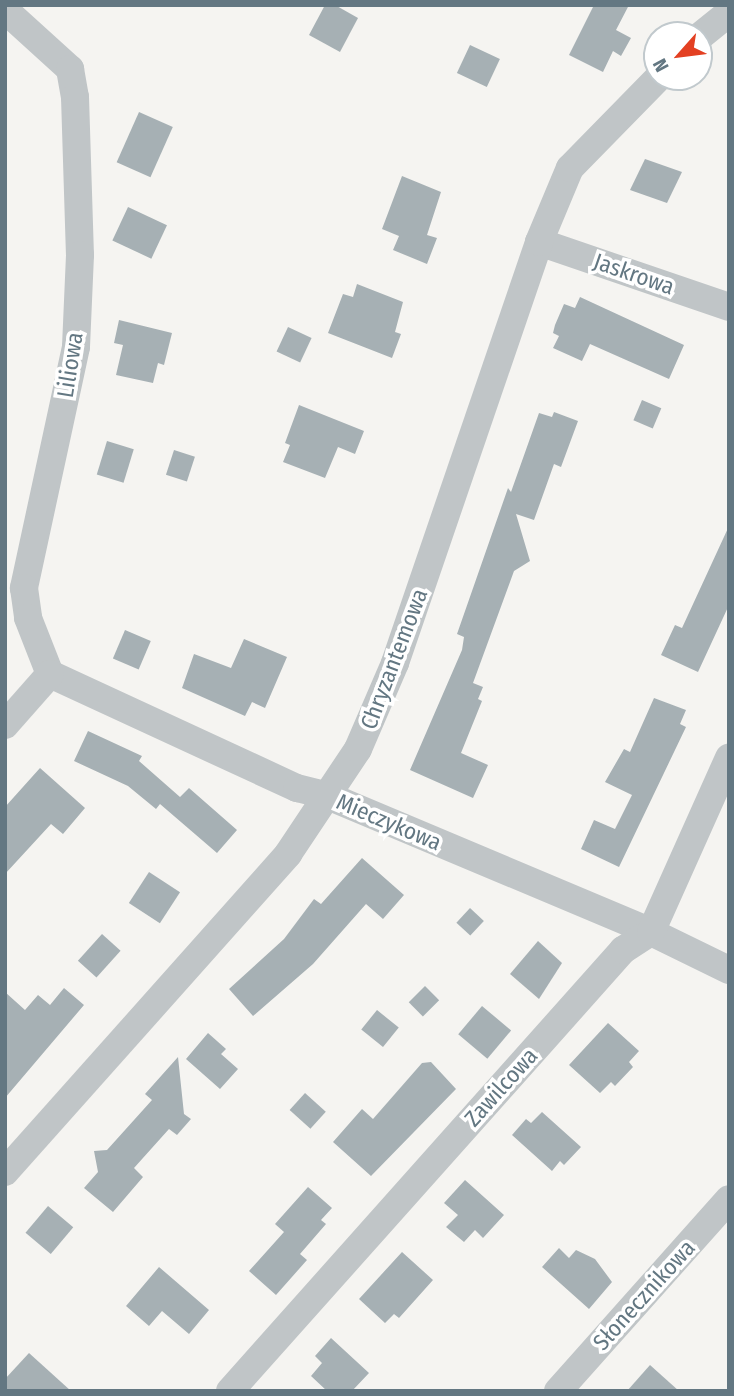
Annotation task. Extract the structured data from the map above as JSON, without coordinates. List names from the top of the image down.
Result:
{
  "streets": {
    "street": [
      "Jaskrowa",
      "Liliowa",
      "Chryzantemowa",
      "Mieczykowa",
      "Zawilcowa",
      "Słonecznikowa"
    ]
  },
  "crossings": [
    ["Jaskrowa", "Chryzantemowa"],
    ["Liliowa", "Mieczykowa"],
    ["Chryzantemowa", "Mieczykowa"],
    ["Mieczykowa", "Zawilcowa"]
  ],
  "north": "bottom left"
}
